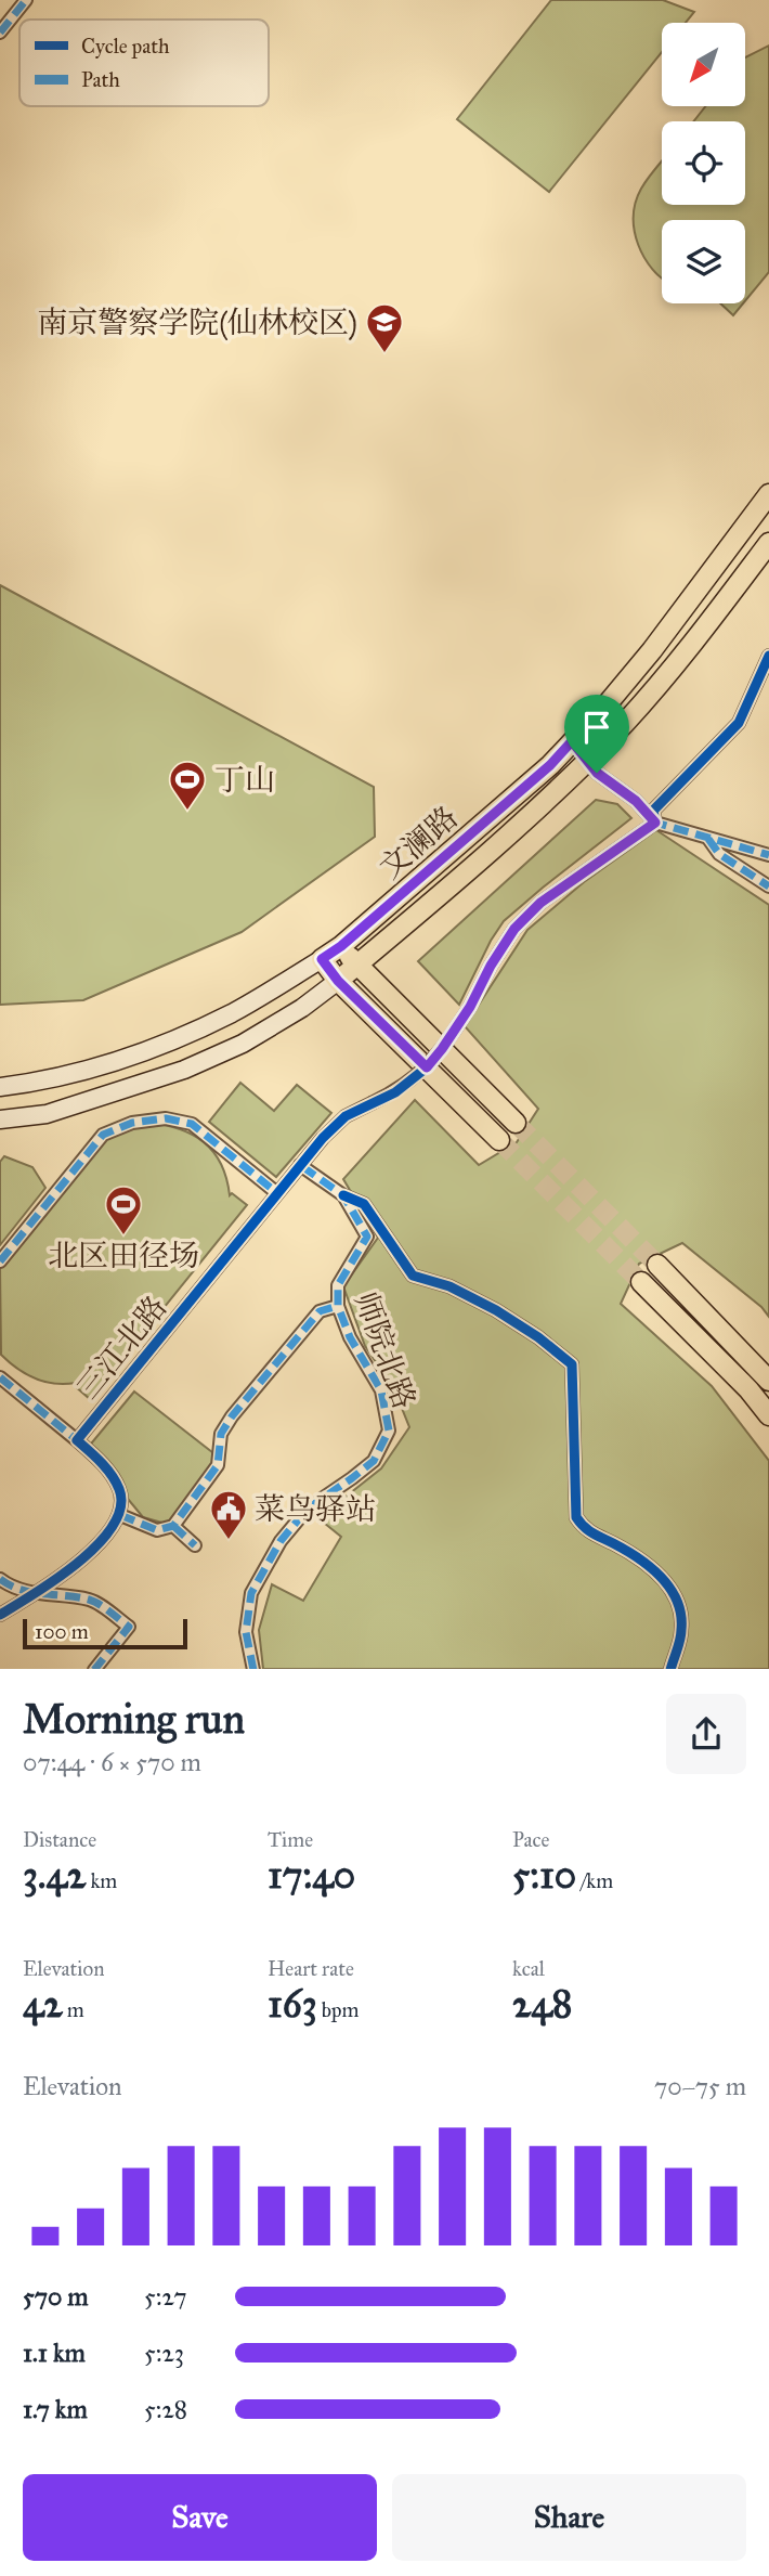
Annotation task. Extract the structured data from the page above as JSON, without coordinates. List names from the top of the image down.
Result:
{
  "streets": {
    "main road": ["文澜路"],
    "street": ["三江北路", "师院北路"]
  },
  "crossings": [
    ["三江北路", "师院北路"]
  ],
  "places": {
    "school or university": ["南京警察学院(仙林校区)"],
    "sports": ["丁山", "北区田径场"],
    "public building": ["菜鸟驿站"]
  },
  "legend": ["Cycle path", "Path"],
  "scale_bar": "100 m",
  "north": "bottom left",
  "page": {
    "scale": "100 m",
    "heading": ["Morning run", "07:44 · 6 × 570 m"],
    "stats": [
      ["Distance", "3.42 km"],
      ["Time", "17:40"],
      ["Pace", "5:10 /km"],
      ["Elevation", "42 m"],
      ["Heart rate", "163 bpm"],
      ["kcal", "248"]
    ],
    "chart": ["Elevation", "70–75 m"],
    "list": [
      {
        "name": "570 m",
        "note": "5:27"
      },
      {
        "name": "1.1 km",
        "note": "5:23"
      },
      {
        "name": "1.7 km",
        "note": "5:28"
      }
    ],
    "buttons": ["Save", "Share"]
  }
}
